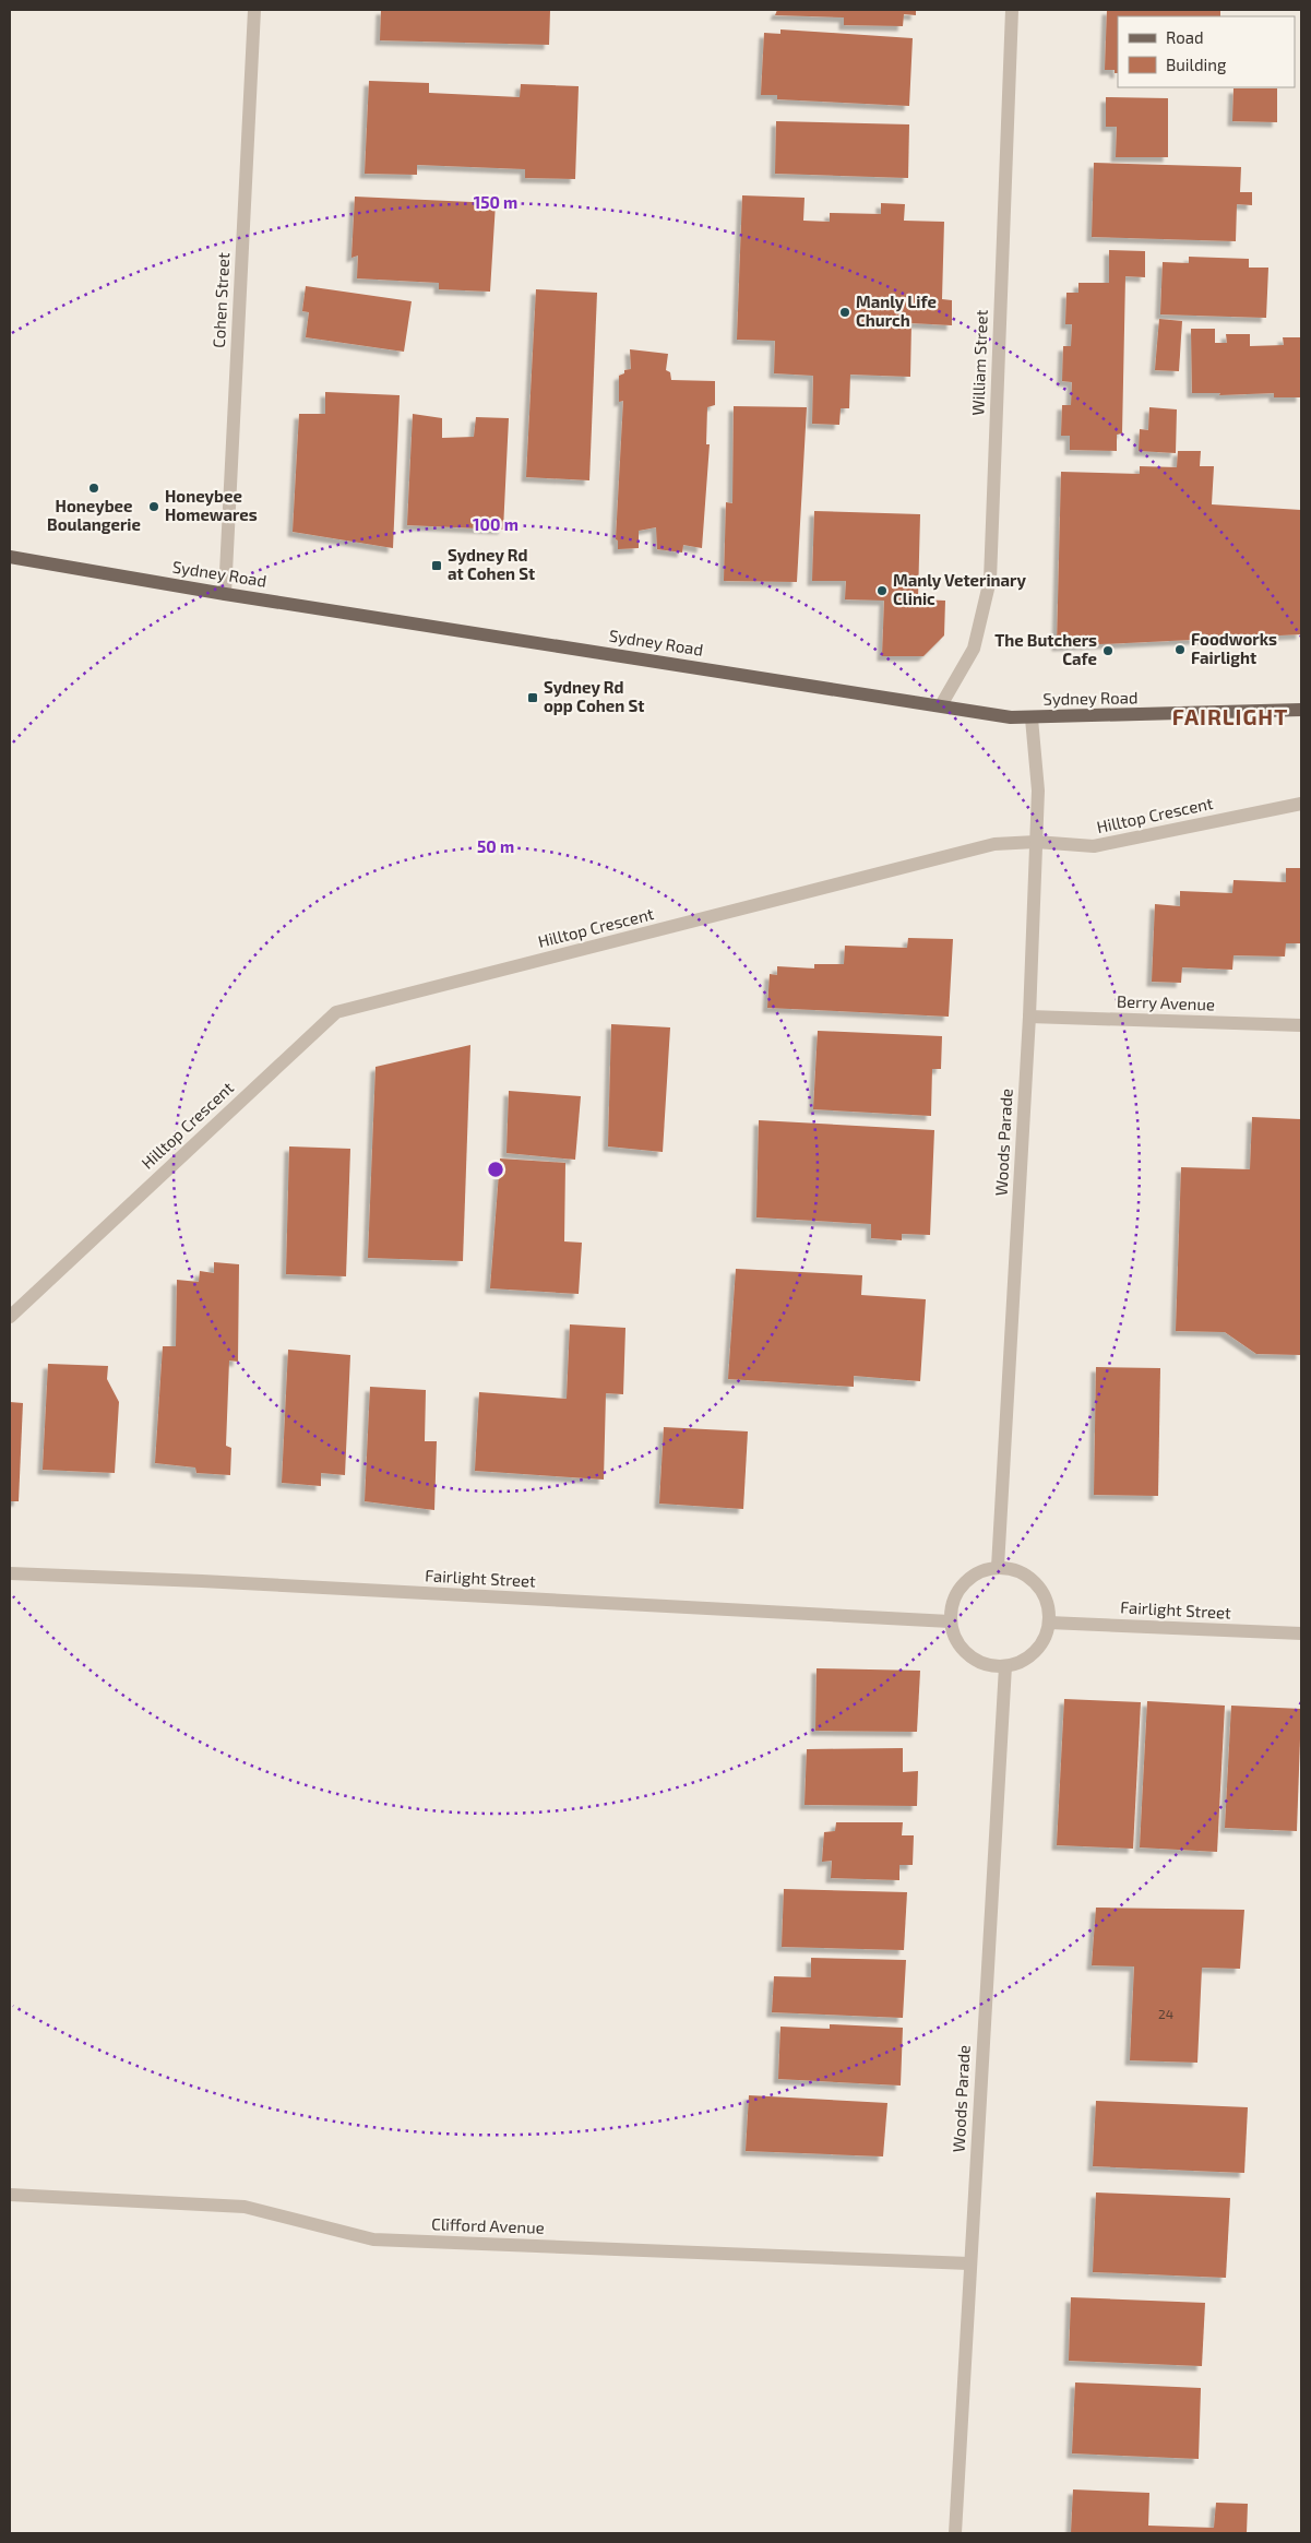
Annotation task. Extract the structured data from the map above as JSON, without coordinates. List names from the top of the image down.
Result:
{
  "streets": {
    "main road": ["Sydney Road"],
    "street": [
      "Cohen Street",
      "William Street",
      "Hilltop Crescent",
      "Berry Avenue",
      "Woods Parade",
      "Fairlight Street",
      "Clifford Avenue"
    ]
  },
  "crossings": [
    ["Cohen Street", "Sydney Road"],
    ["William Street", "Sydney Road"],
    ["Sydney Road", "Woods Parade"],
    ["Hilltop Crescent", "Woods Parade"],
    ["Berry Avenue", "Woods Parade"],
    ["Woods Parade", "Fairlight Street"],
    ["Woods Parade", "Clifford Avenue"]
  ],
  "districts": ["FAIRLIGHT"],
  "places": {
    "other": [
      "Manly Life Church",
      "Honeybee Boulangerie",
      "Honeybee Homewares",
      "Manly Veterinary Clinic",
      "Foodworks Fairlight",
      "The Butchers Cafe"
    ],
    "transit": ["Sydney Rd at Cohen St", "Sydney Rd opp Cohen St"]
  },
  "house_numbers": ["24"],
  "legend": ["Road", "Building"],
  "rings": ["150 m", "100 m", "50 m"]
}
